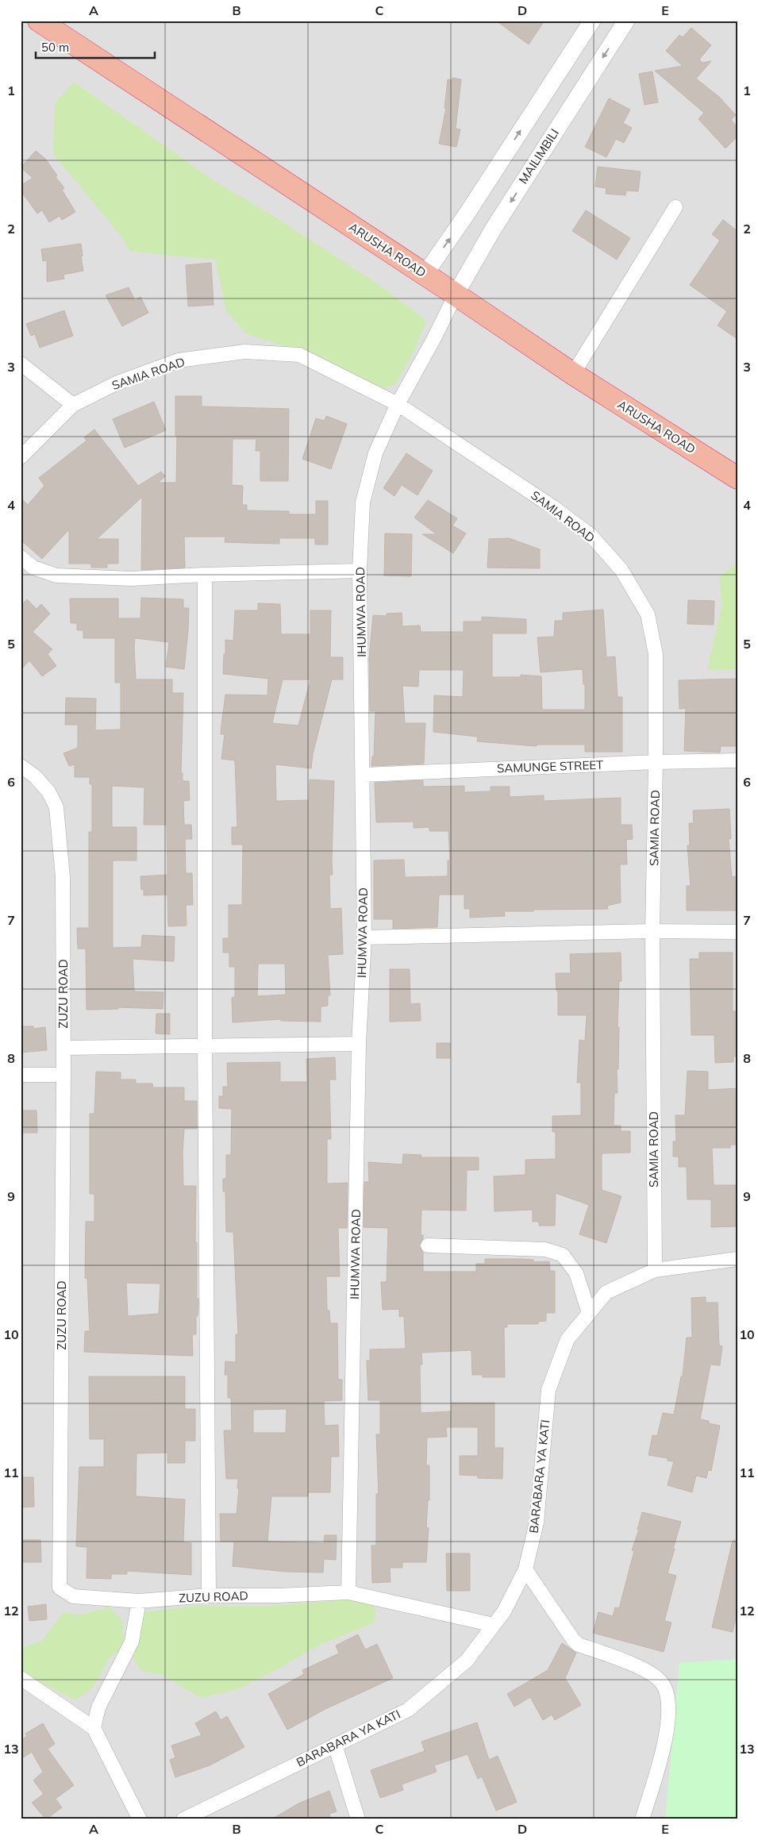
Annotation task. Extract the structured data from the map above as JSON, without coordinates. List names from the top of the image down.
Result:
{
  "streets": {
    "highway": ["ARUSHA ROAD"],
    "street": [
      "MAILIMBILI",
      "SAMIA ROAD",
      "IHUMWA ROAD",
      "SAMUNGE STREET",
      "ZUZU ROAD",
      "BARABARA YA KATI"
    ]
  },
  "crossings": [
    ["MAILIMBILI", "ARUSHA ROAD"],
    ["MAILIMBILI", "IHUMWA ROAD"],
    ["ARUSHA ROAD", "IHUMWA ROAD"],
    ["SAMIA ROAD", "IHUMWA ROAD"],
    ["SAMIA ROAD", "SAMUNGE STREET"],
    ["SAMIA ROAD", "BARABARA YA KATI"],
    ["IHUMWA ROAD", "SAMUNGE STREET"],
    ["IHUMWA ROAD", "ZUZU ROAD"],
    ["ZUZU ROAD", "BARABARA YA KATI"]
  ],
  "scale_bar": "50 m",
  "grid": {
    "columns": [
      "A",
      "B",
      "C",
      "D",
      "E"
    ],
    "rows": [
      "1",
      "2",
      "3",
      "4",
      "5",
      "6",
      "7",
      "8",
      "9",
      "10",
      "11",
      "12",
      "13"
    ]
  }
}
